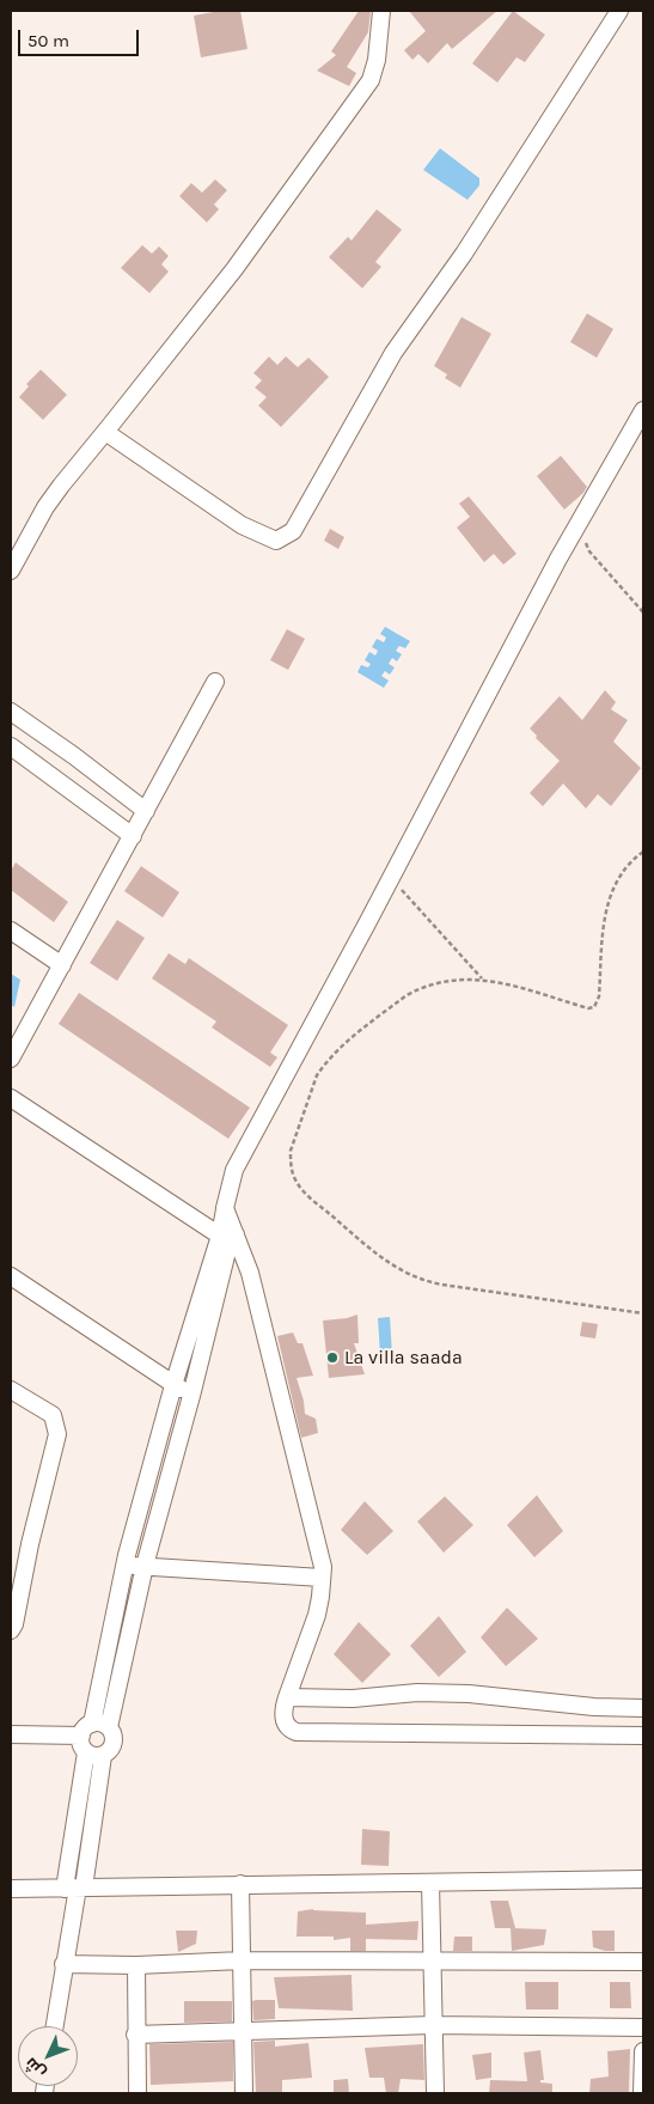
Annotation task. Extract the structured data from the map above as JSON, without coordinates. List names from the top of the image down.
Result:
{
  "places": ["La villa saada"],
  "scale_bar": "50 m",
  "north": "bottom left"
}
